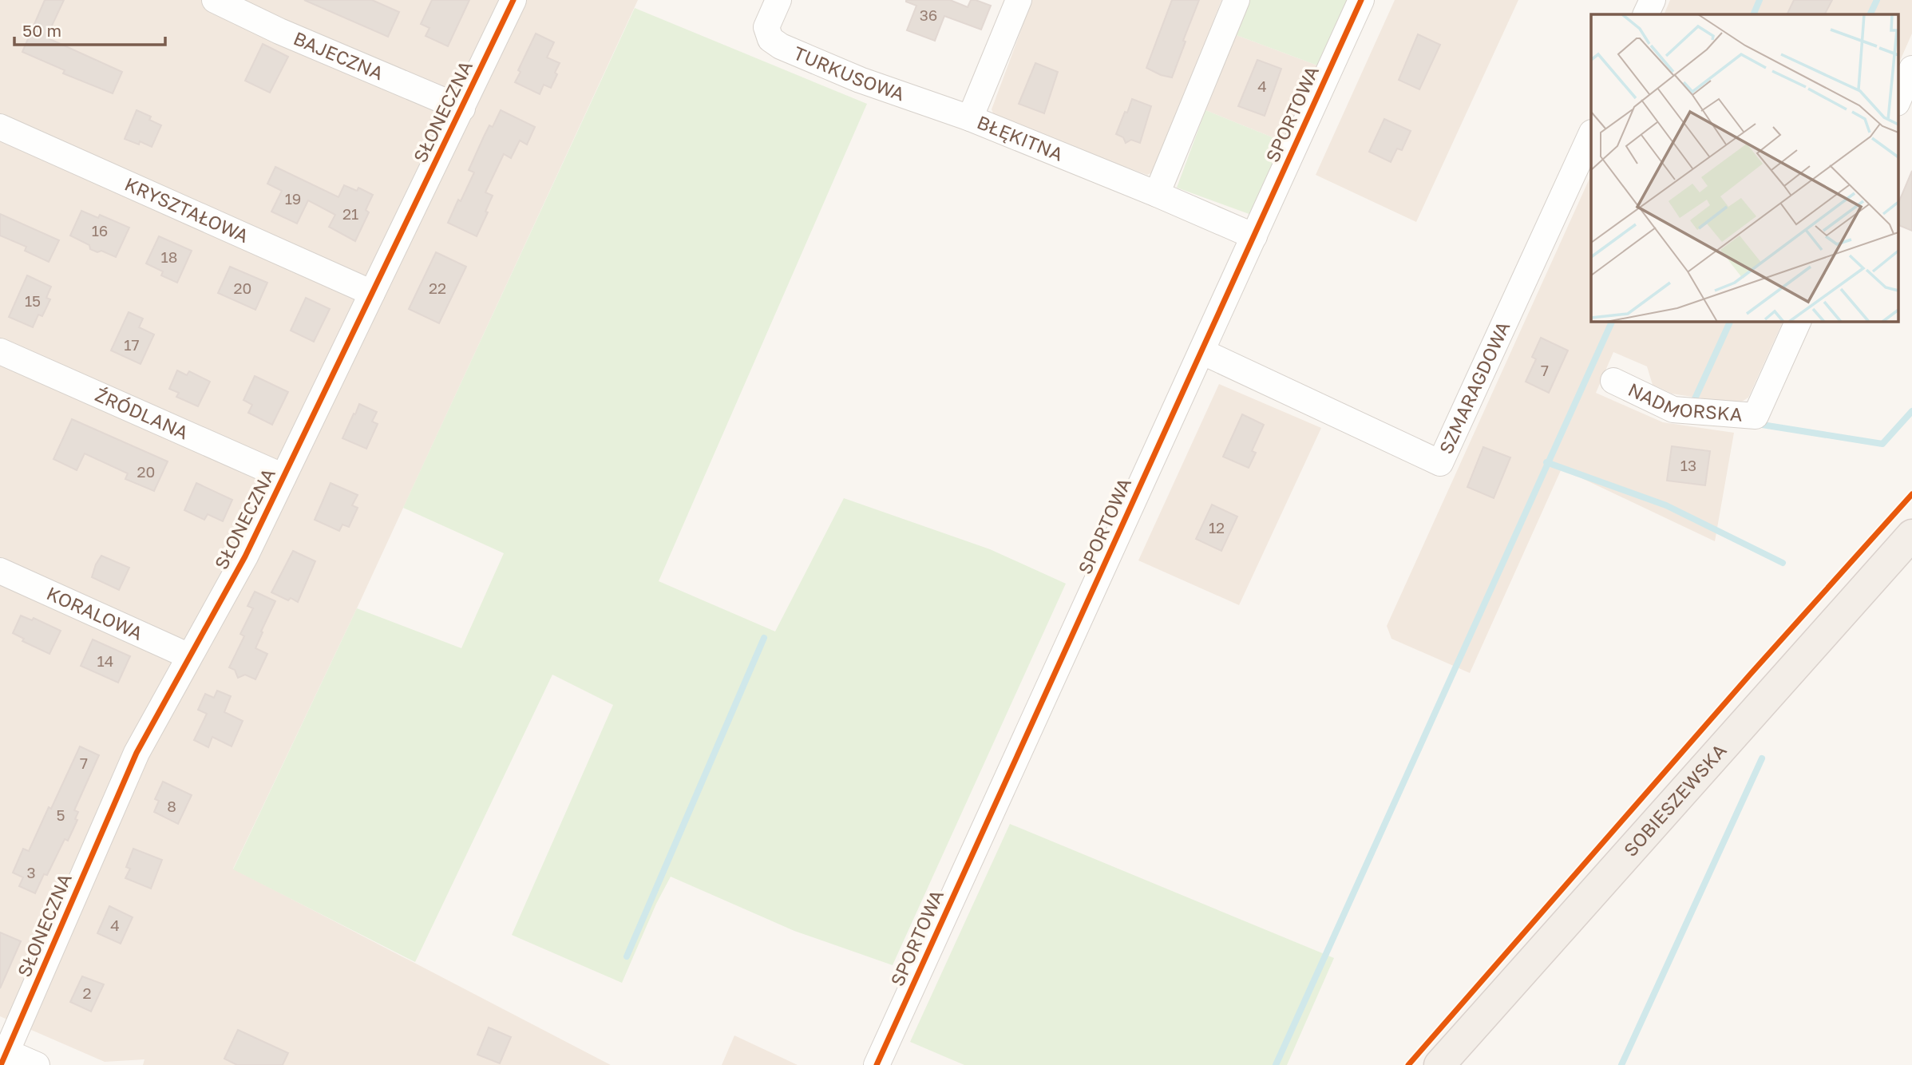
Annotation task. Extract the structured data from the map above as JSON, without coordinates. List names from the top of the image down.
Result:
{
  "streets": {
    "main road": ["SOBIESZEWSKA"],
    "street": [
      "BAJECZNA",
      "TURKUSOWA",
      "SŁONECZNA",
      "SPORTOWA",
      "BŁĘKITNA",
      "KRYSZTAŁOWA",
      "SZMARAGDOWA",
      "NADMORSKA",
      "ŹRÓDLANA",
      "KORALOWA"
    ]
  },
  "crossings": [
    ["BAJECZNA", "SŁONECZNA"],
    ["TURKUSOWA", "BŁĘKITNA"],
    ["SŁONECZNA", "KRYSZTAŁOWA"],
    ["SŁONECZNA", "ŹRÓDLANA"],
    ["SŁONECZNA", "KORALOWA"],
    ["SPORTOWA", "BŁĘKITNA"],
    ["SPORTOWA", "SZMARAGDOWA"]
  ],
  "house_numbers": [
    "36",
    "4",
    "19",
    "21",
    "16",
    "18",
    "20",
    "22",
    "15",
    "17",
    "7",
    "13",
    "20",
    "12",
    "14",
    "7",
    "8",
    "5",
    "3",
    "4",
    "2"
  ],
  "scale_bar": "50 m"
}
